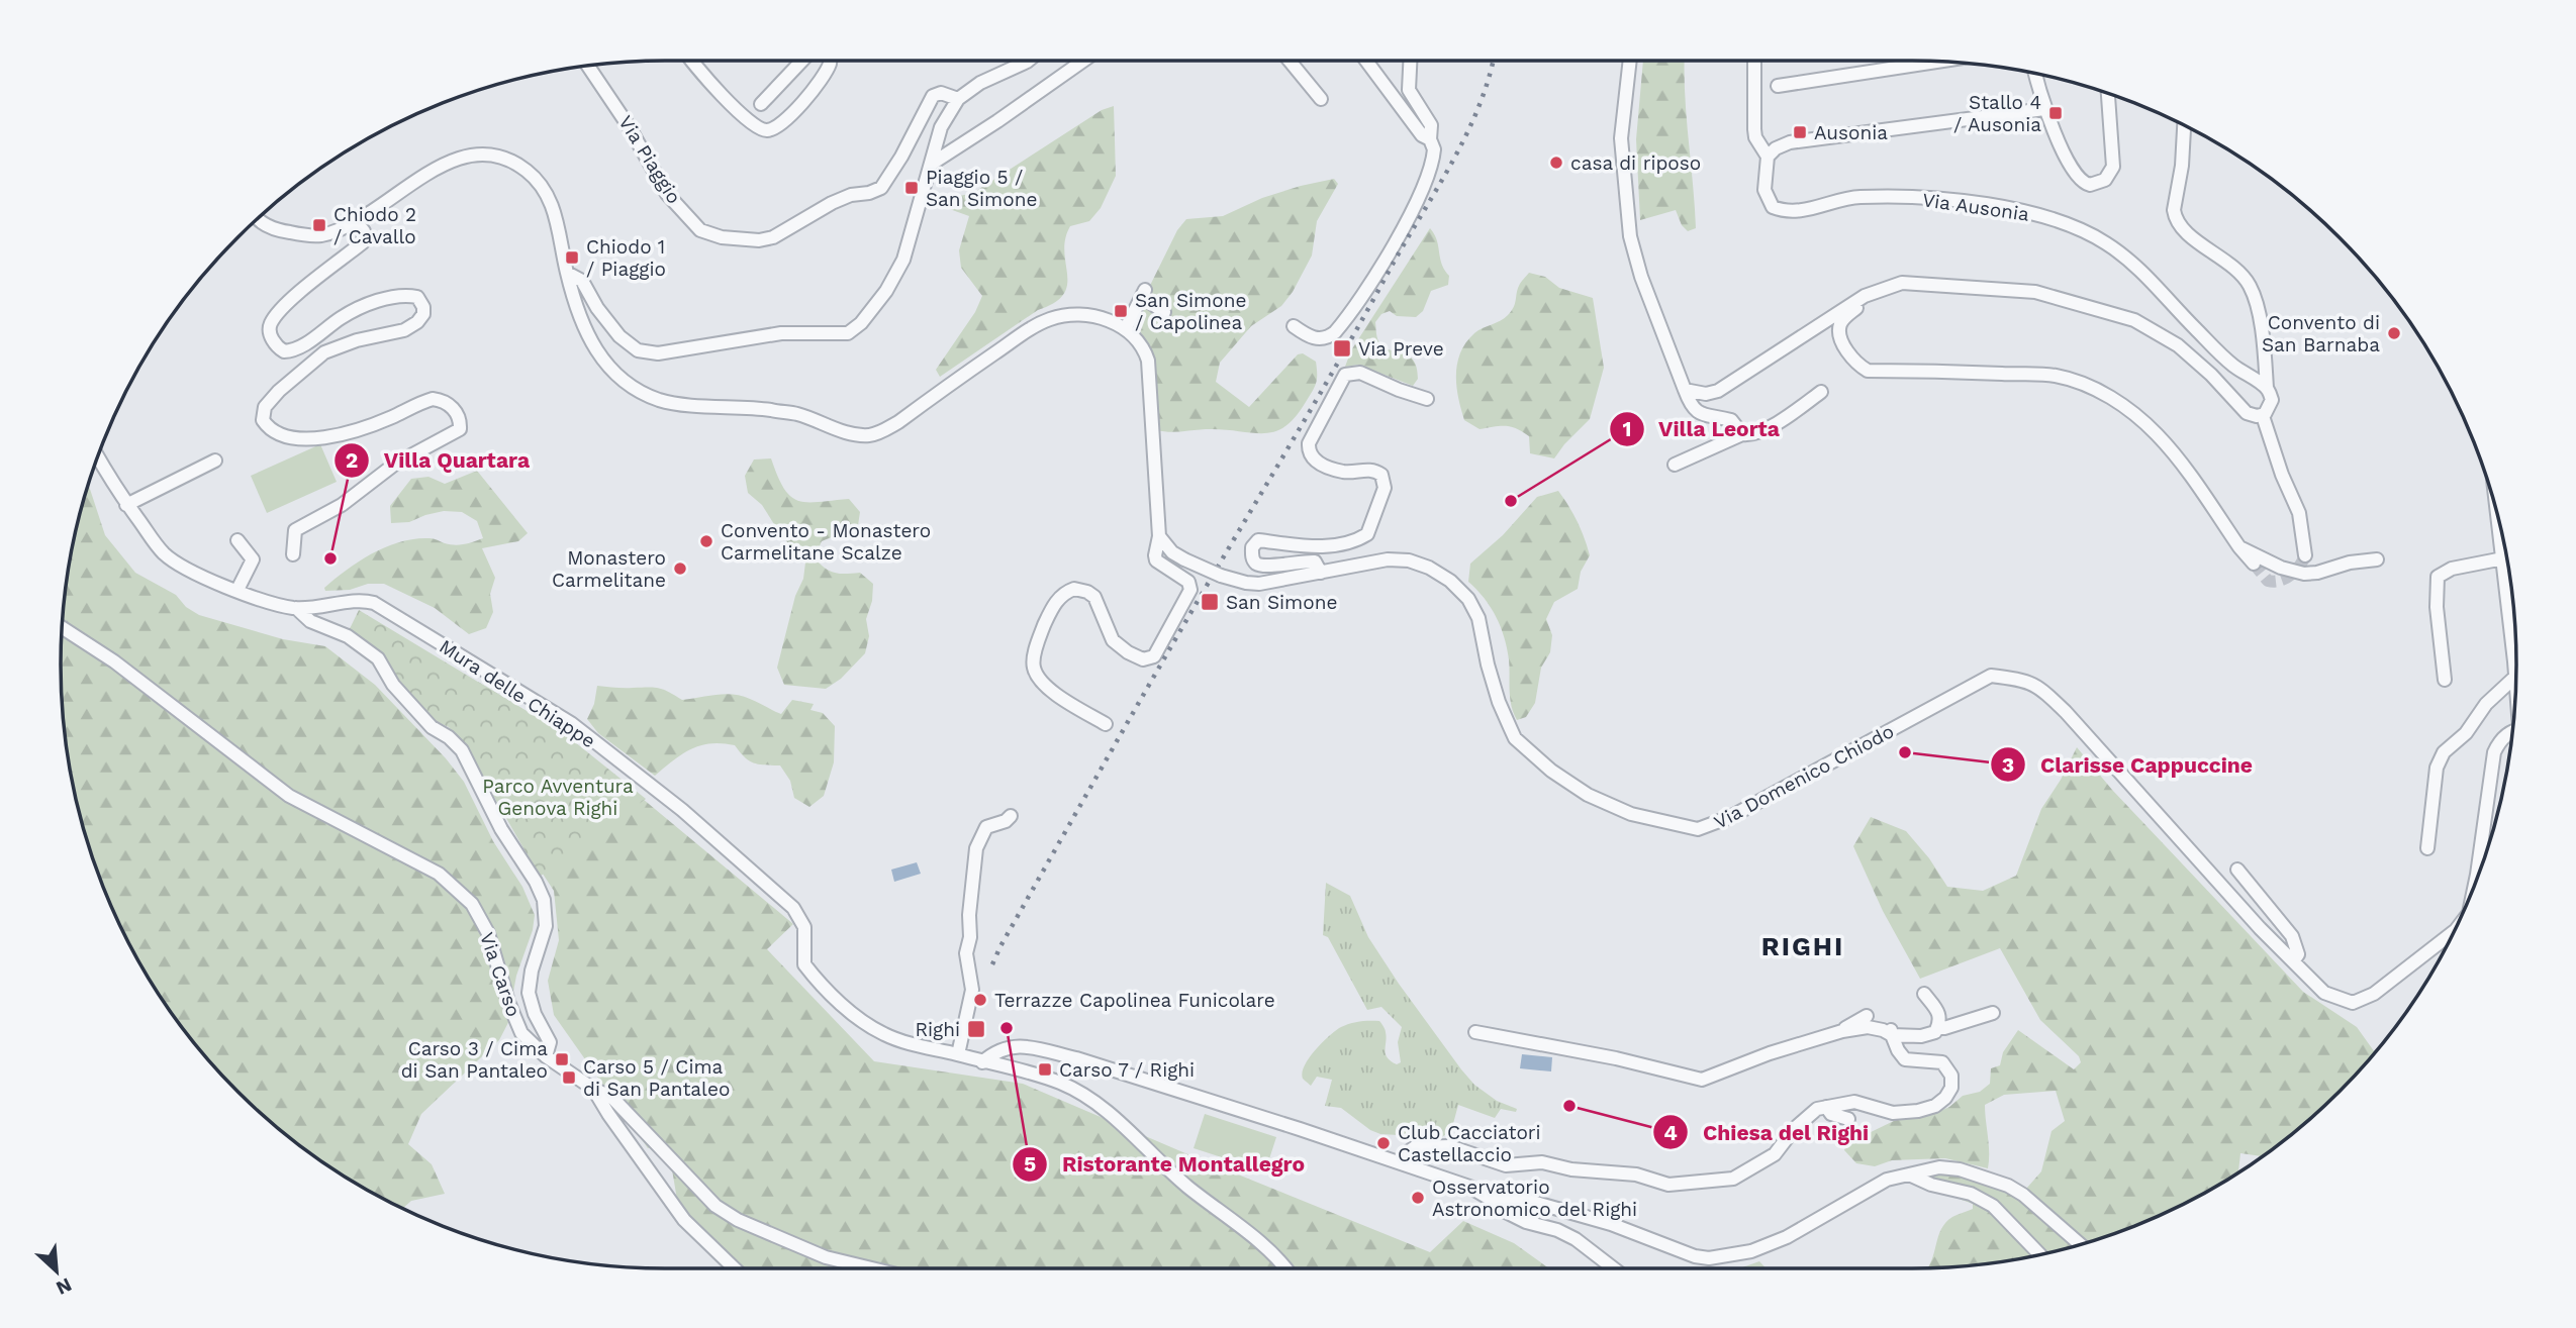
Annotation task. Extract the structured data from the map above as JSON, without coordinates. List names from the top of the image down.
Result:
{
  "streets": {
    "street": [
      "Via Piaggio",
      "Via Ausonia",
      "Mura delle Chiappe",
      "Via Domenico Chiodo",
      "Via Carso"
    ]
  },
  "districts": ["RIGHI"],
  "parks": ["Parco Avventura Genova Righi"],
  "places": {
    "transit": [
      "Stallo 4 / Ausonia",
      "Ausonia",
      "Piaggio 5 / San Simone",
      "Chiodo 2 / Cavallo",
      "Chiodo 1 / Piaggio",
      "San Simone / Capolinea",
      "Via Preve",
      "San Simone",
      "Righi",
      "Carso 3 / Cima di San Pantaleo",
      "Carso 7 / Righi",
      "Carso 5 / Cima di San Pantaleo"
    ],
    "other": [
      "casa di riposo",
      "Convento di San Barnaba",
      "Villa Leorta",
      "Convento - Monastero Carmelitane Scalze",
      "Villa Quartara",
      "Monastero Carmelitane",
      "Clarisse Cappuccine",
      "Terrazze Capolinea Funicolare",
      "Ristorante Montallegro",
      "Chiesa del Righi",
      "Club Cacciatori Castellaccio",
      "Osservatorio Astronomico del Righi"
    ]
  },
  "north": "bottom right"
}
